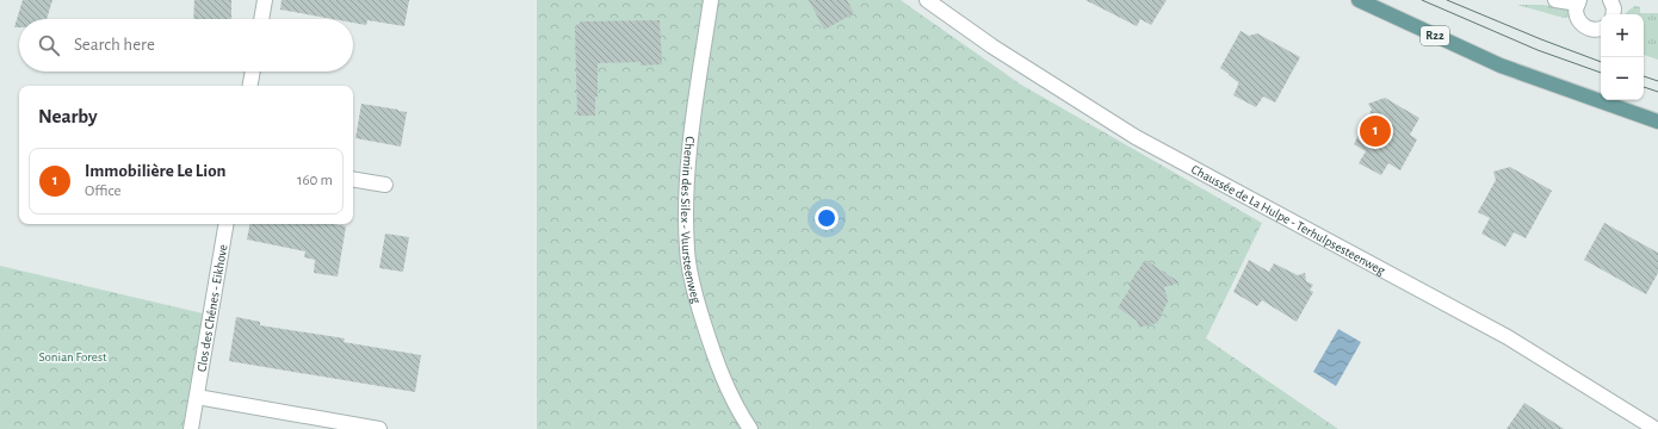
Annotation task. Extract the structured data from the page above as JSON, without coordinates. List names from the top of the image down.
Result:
{
  "streets": {
    "main road": ["R22"],
    "street": ["Chemin des Silex - Vuursteenweg", "Chaussée de La Hulpe - Terhulpsesteenweg", "Clos des Chênes - Eikhove"]
  },
  "parks": ["Sonian Forest"],
  "page": {
    "map_buttons": ["+", "−"],
    "search": "Search here",
    "heading": "Nearby",
    "pins": "1",
    "list": [
      {
        "mark": "1",
        "name": "Immobilière Le Lion",
        "note": "Office",
        "value": "160 m"
      }
    ]
  }
}
